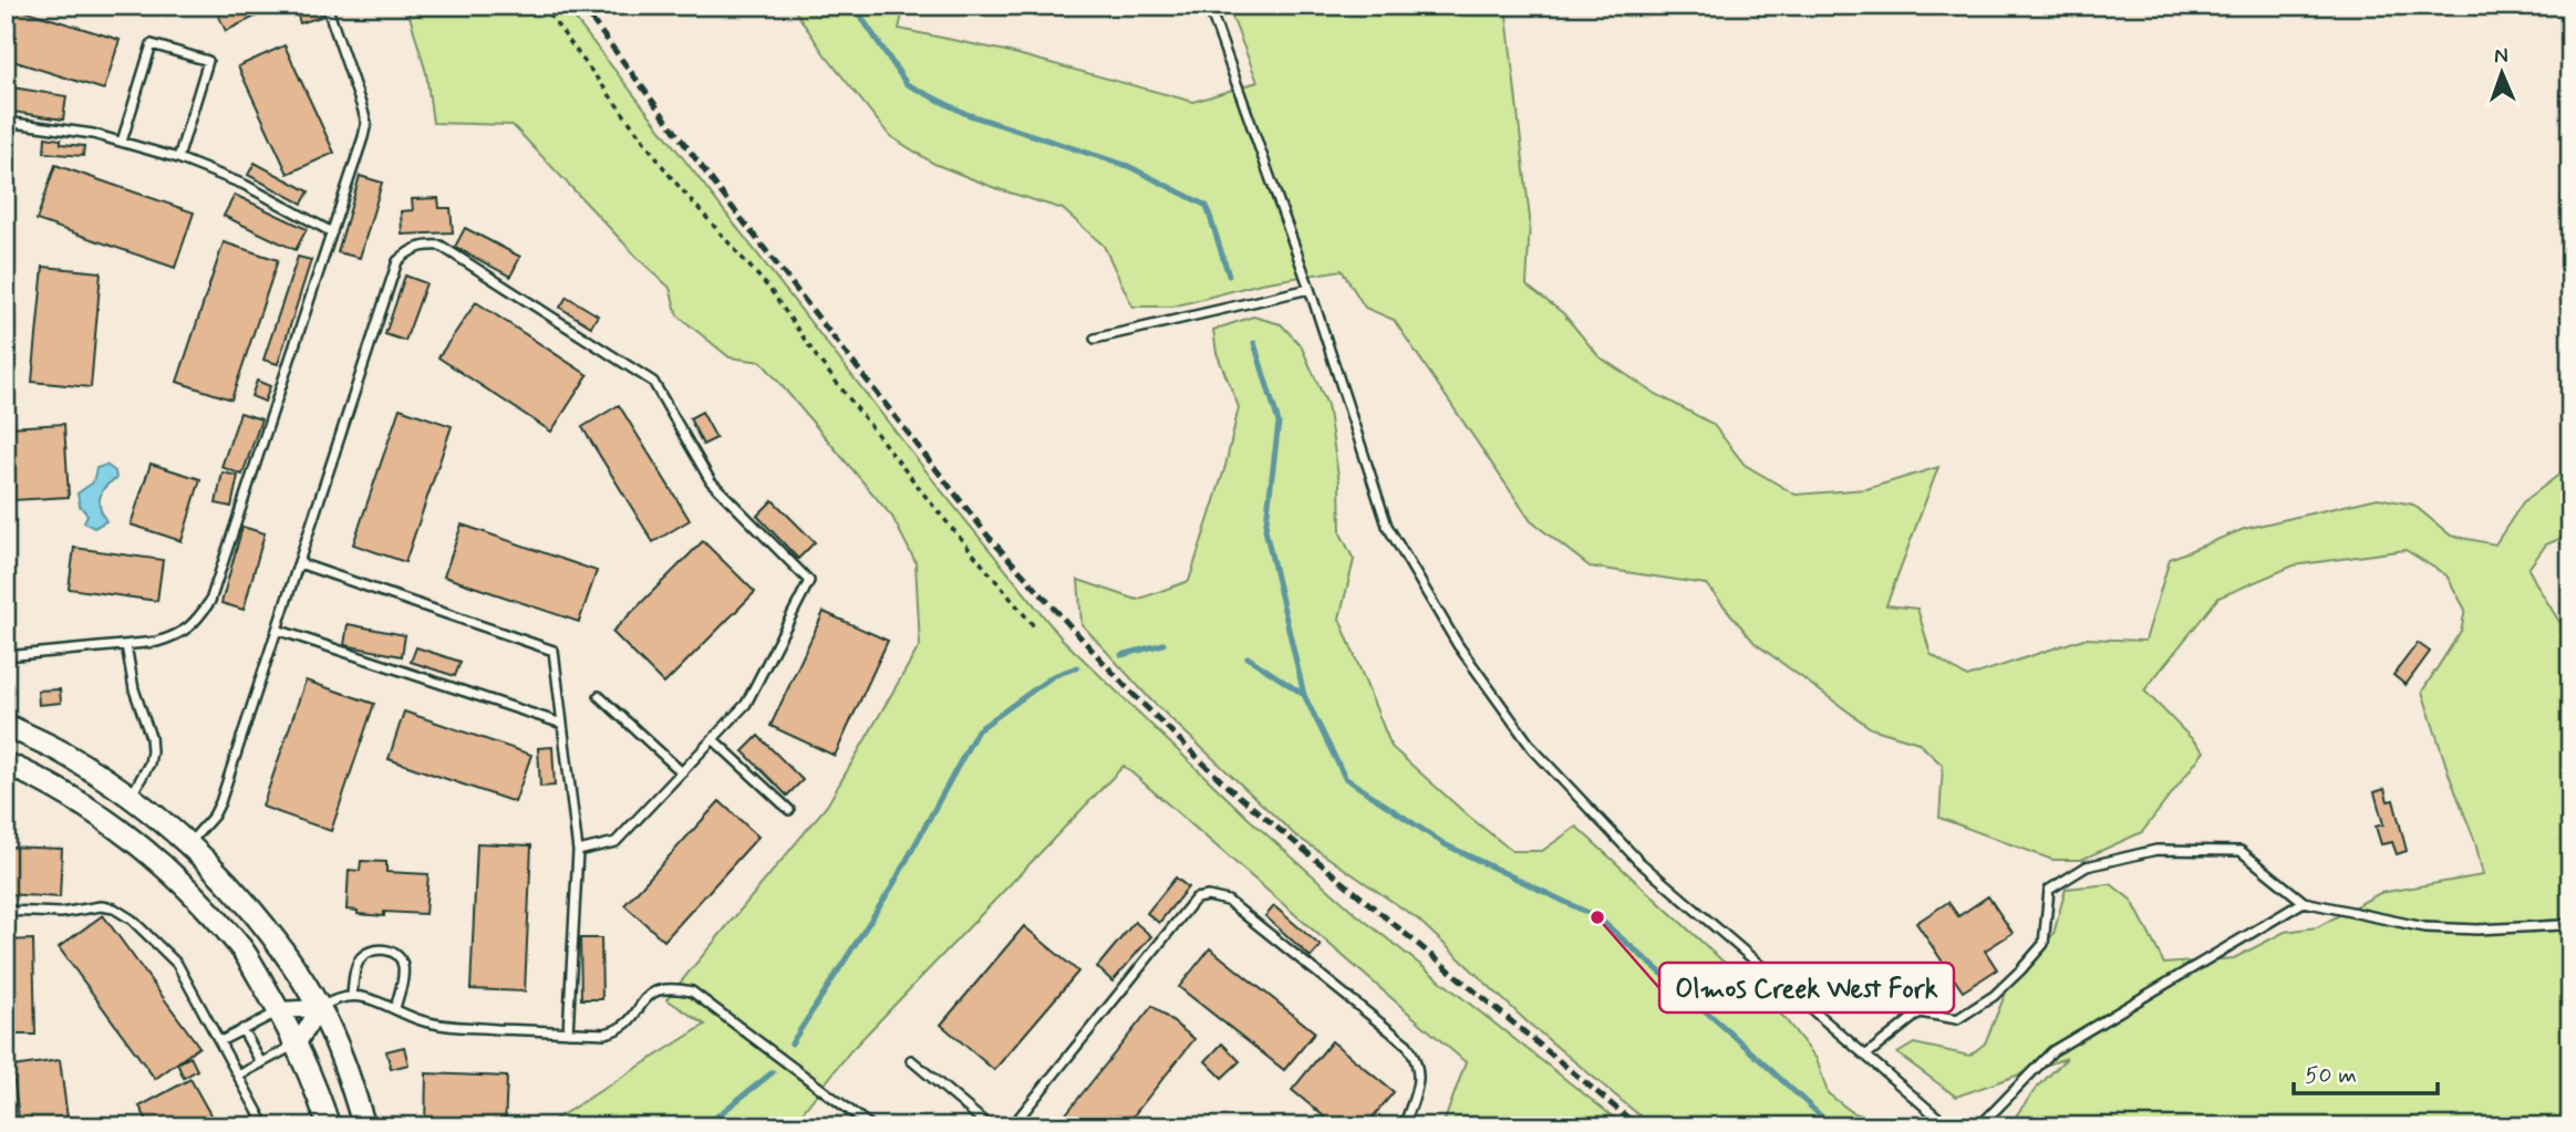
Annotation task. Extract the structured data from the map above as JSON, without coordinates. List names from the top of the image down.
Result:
{
  "places": ["Olmos Creek West Fork"],
  "scale_bar": "50 m",
  "north": "top"
}
